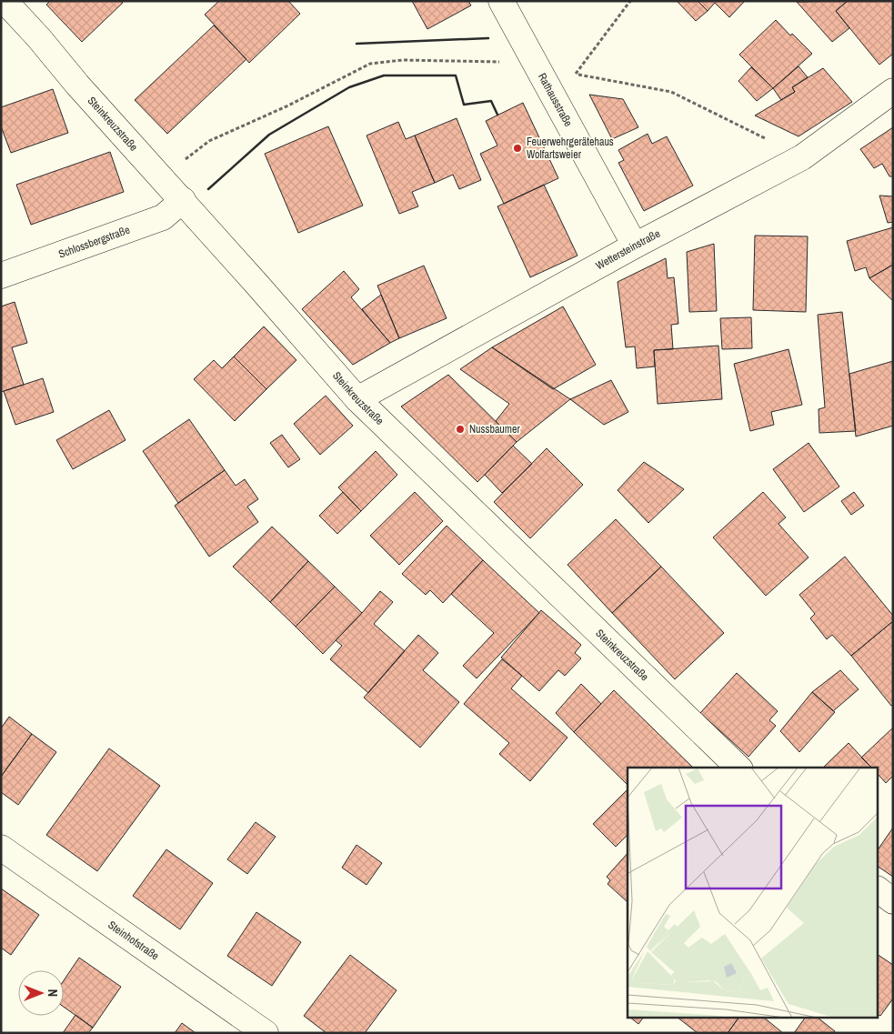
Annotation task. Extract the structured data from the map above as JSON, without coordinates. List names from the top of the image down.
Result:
{
  "streets": {
    "street": [
      "Rathausstraße",
      "Steinkreuzstraße",
      "Schlossbergstraße",
      "Wettersteinstraße",
      "Steinhofstraße"
    ]
  },
  "crossings": [
    ["Rathausstraße", "Wettersteinstraße"],
    ["Steinkreuzstraße", "Schlossbergstraße"],
    ["Steinkreuzstraße", "Wettersteinstraße"]
  ],
  "places": ["Feuerwehrgerätehaus Wolfartsweier", "Nussbaumer"],
  "north": "right"
}
